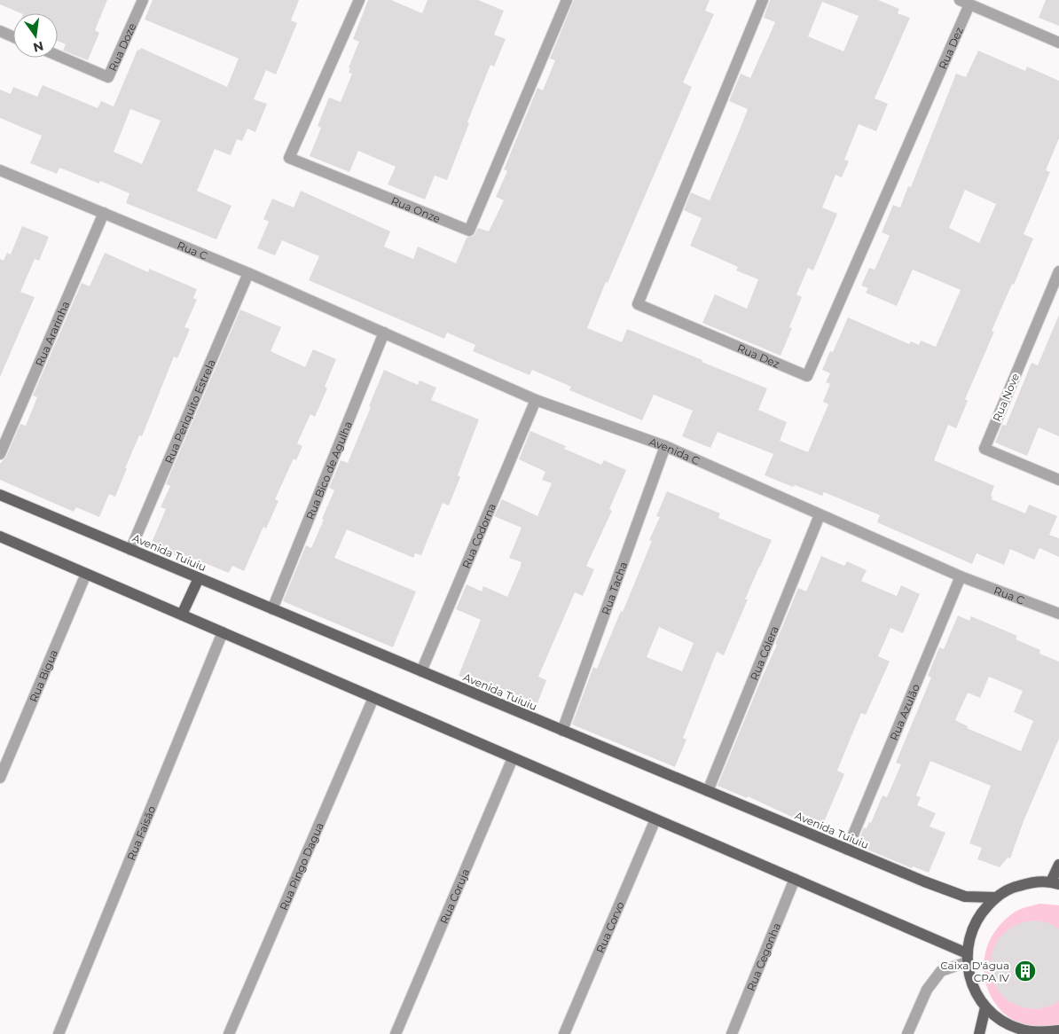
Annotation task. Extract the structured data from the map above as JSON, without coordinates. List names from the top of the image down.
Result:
{
  "streets": {
    "main road": ["Avenida Tuiuiu"],
    "street": [
      "Rua Doze",
      "Rua Dez",
      "Rua Onze",
      "Rua C",
      "Rua Ararinha",
      "Rua Nove",
      "Rua Periquito Estrela",
      "Avenida C",
      "Rua Bico de Agulha",
      "Rua Codorna",
      "Rua Tacha",
      "Rua Cólera",
      "Rua Bigua",
      "Rua Azulão",
      "Rua Faisão",
      "Rua Pingo Dagua",
      "Rua Coruja",
      "Rua Corvo",
      "Rua Cegonha"
    ]
  },
  "crossings": [
    ["Rua C", "Rua Ararinha"],
    ["Rua C", "Rua Periquito Estrela"],
    ["Rua C", "Avenida C"],
    ["Rua C", "Rua Bico de Agulha"],
    ["Rua C", "Rua Azulão"],
    ["Rua Periquito Estrela", "Avenida Tuiuiu"],
    ["Avenida C", "Rua Bico de Agulha"],
    ["Avenida C", "Rua Codorna"],
    ["Avenida C", "Rua Tacha"],
    ["Avenida C", "Rua Cólera"],
    ["Avenida C", "Rua Azulão"],
    ["Rua Bico de Agulha", "Avenida Tuiuiu"],
    ["Rua Codorna", "Avenida Tuiuiu"],
    ["Avenida Tuiuiu", "Rua Tacha"],
    ["Avenida Tuiuiu", "Rua Cólera"],
    ["Avenida Tuiuiu", "Rua Azulão"]
  ],
  "places": {
    "building": ["Caixa D'água CPA IV"]
  },
  "north": "bottom"
}
